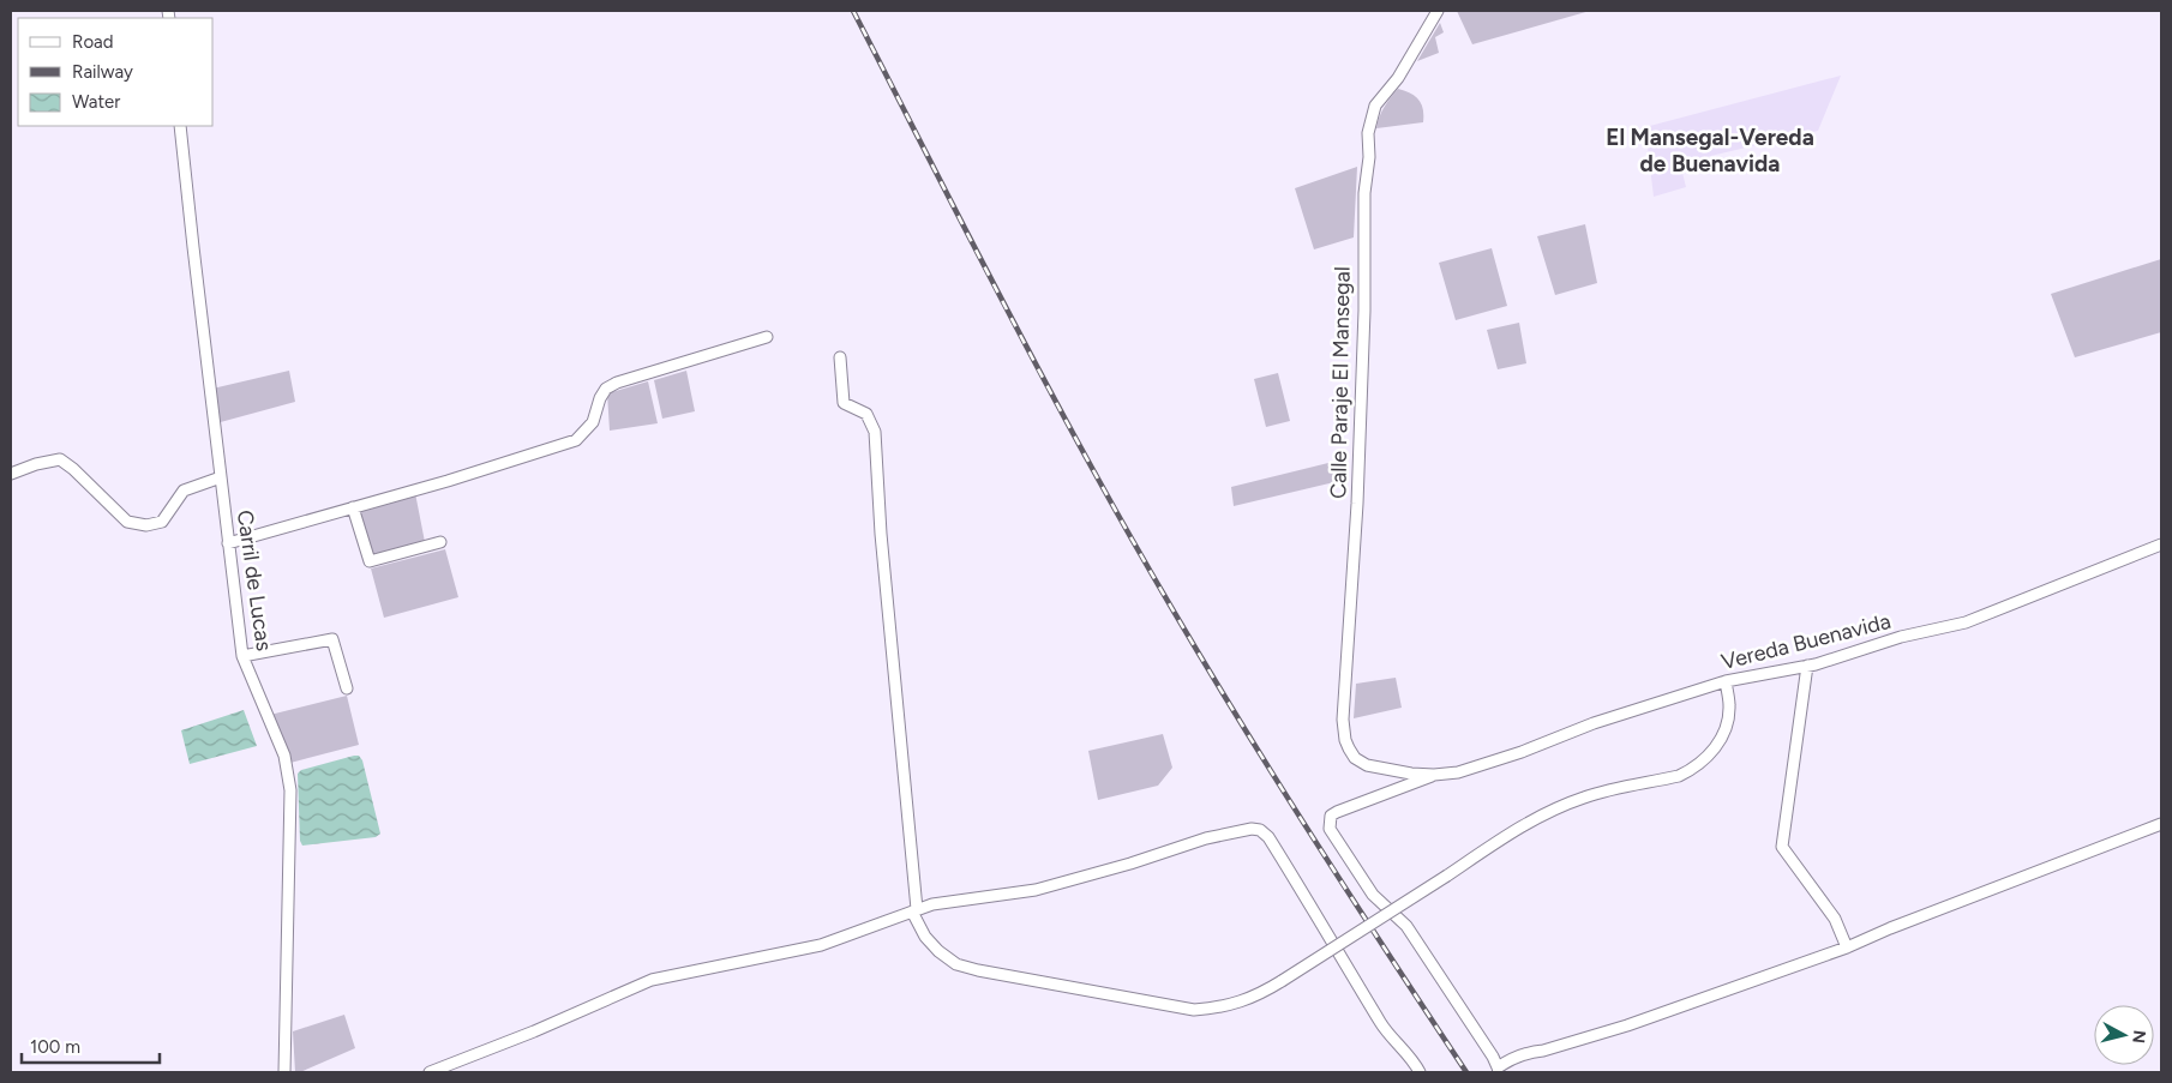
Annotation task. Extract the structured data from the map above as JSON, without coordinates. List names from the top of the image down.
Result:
{
  "streets": {
    "street": ["Calle Paraje El Mansegal", "Carril de Lucas", "Vereda Buenavida"]
  },
  "crossings": [
    ["Calle Paraje El Mansegal", "Vereda Buenavida"]
  ],
  "districts": ["El Mansegal-Vereda de Buenavida"],
  "legend": ["Road", "Railway", "Water"],
  "scale_bar": "100 m",
  "north": "right"
}
